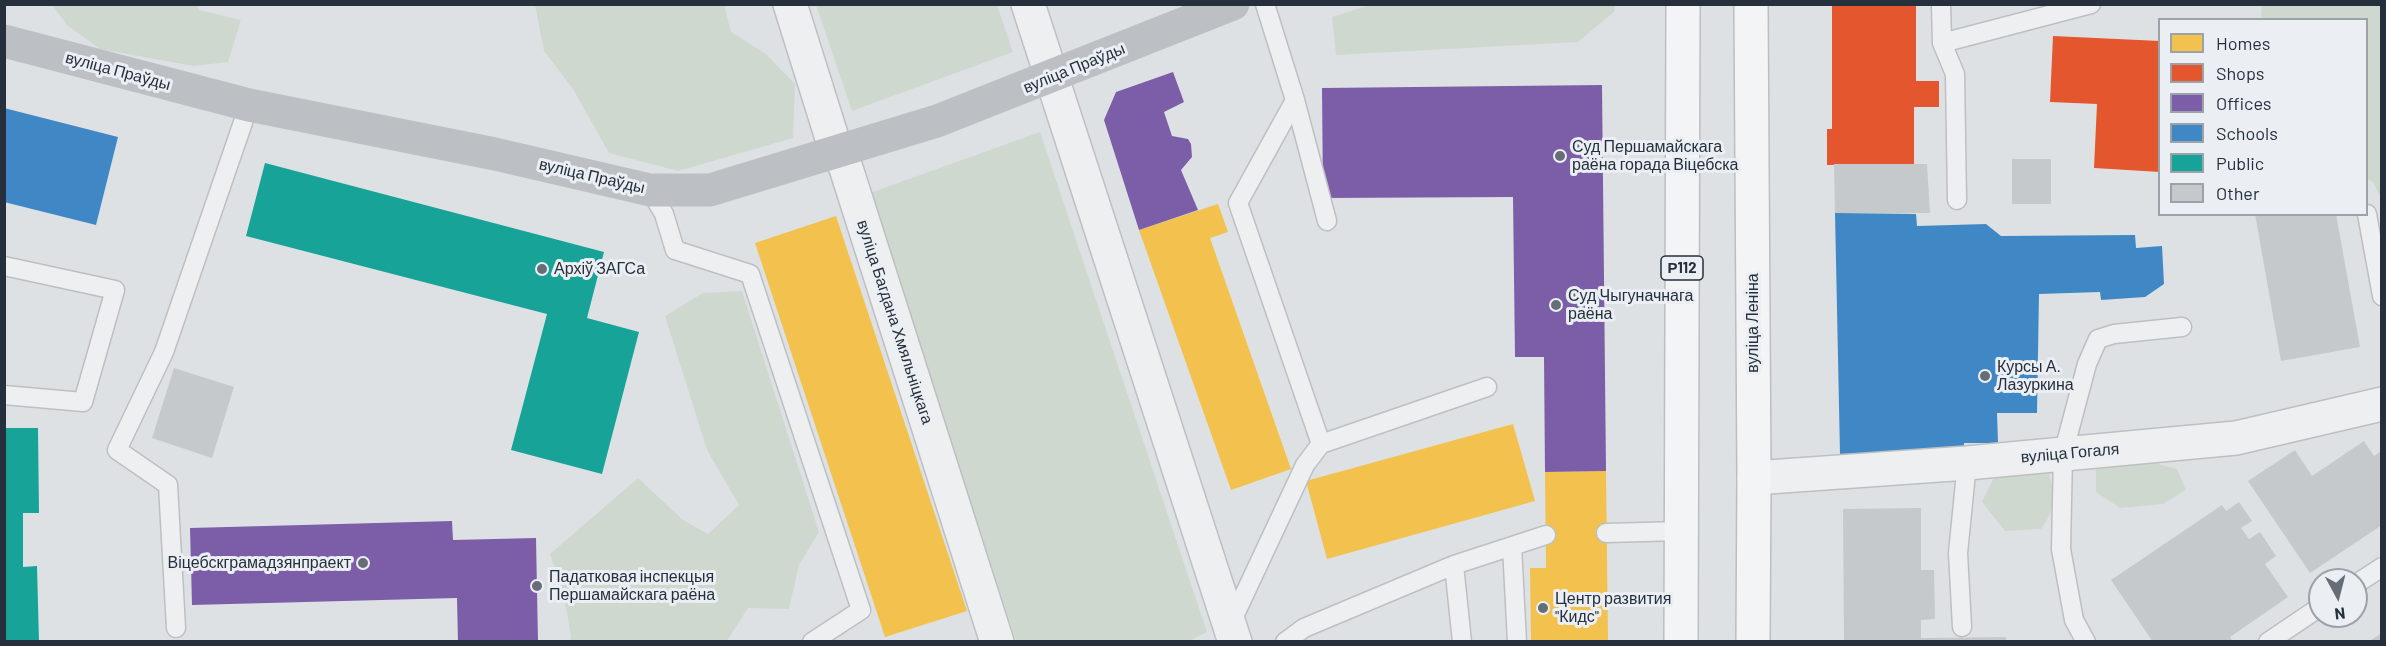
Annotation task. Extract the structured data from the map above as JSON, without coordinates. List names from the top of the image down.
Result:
{
  "streets": {
    "main road": ["вуліца Праўды", "Р112", "вуліца Леніна"],
    "street": ["вуліца Багдана Хмяльніцкага", "вуліца Гогаля"]
  },
  "crossings": [
    ["вуліца Праўды", "вуліца Багдана Хмяльніцкага"],
    ["вуліца Леніна", "вуліца Гогаля"]
  ],
  "places": [
    "Суд Першамайскага раёна горада Віцебска",
    "Архіў ЗАГСа",
    "Суд Чыгуначнага раёна",
    "Курсы А. Лазуркина",
    "Віцебскграмадзянпраект",
    "Падатковая інспекцыя Першамайскага раёна",
    "Центр развития \"Кидс\""
  ],
  "legend": [
    "Homes",
    "Shops",
    "Offices",
    "Schools",
    "Public",
    "Other"
  ],
  "north": "bottom"
}
